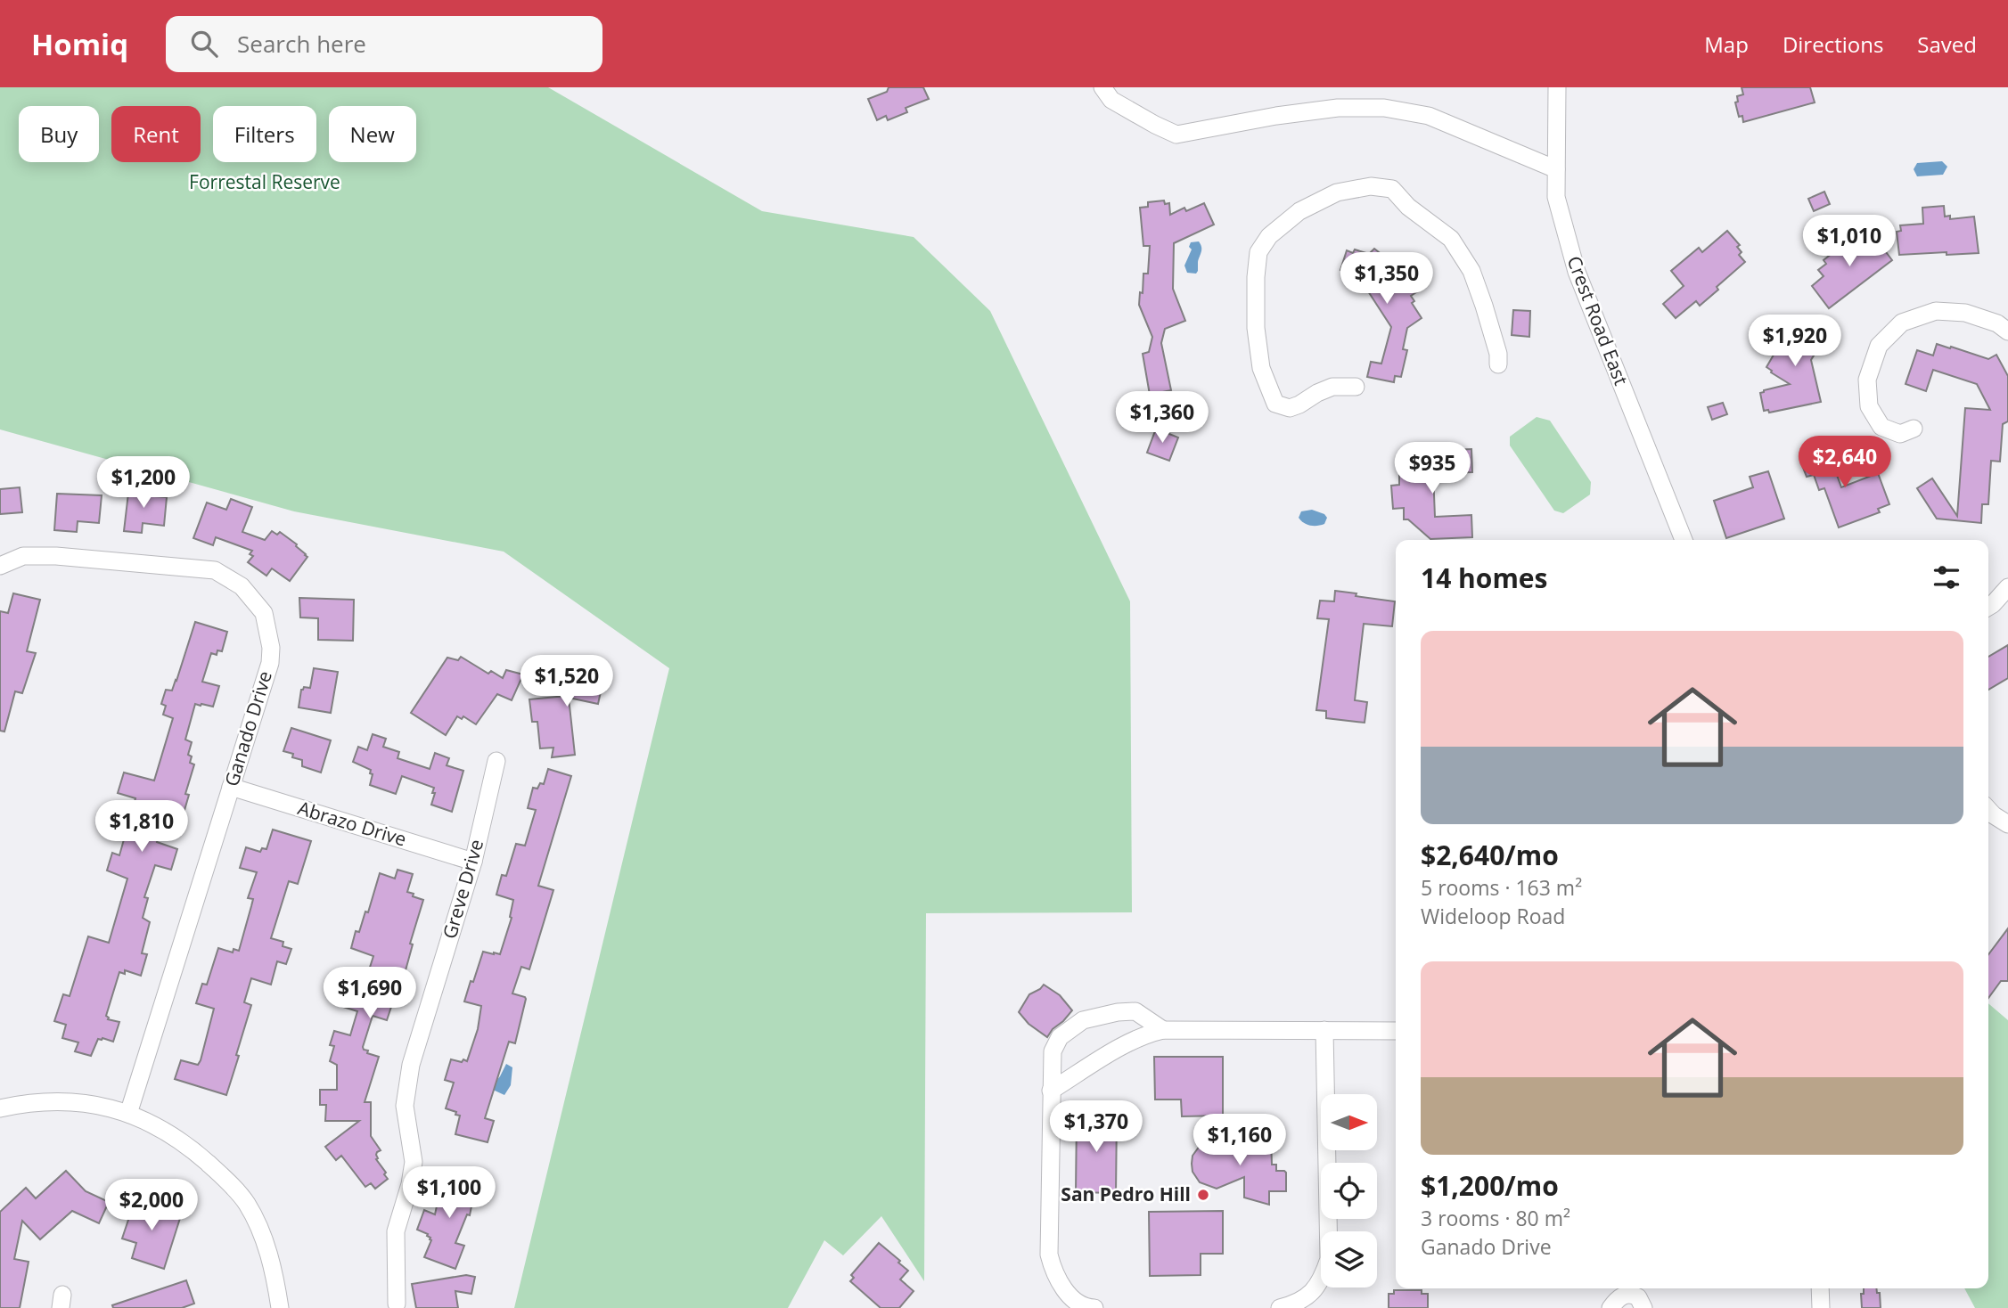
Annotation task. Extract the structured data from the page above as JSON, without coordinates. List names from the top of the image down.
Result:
{
  "streets": {
    "street": [
      "Crest Road East",
      "Ganado Drive",
      "Abrazo Drive",
      "Greve Drive"
    ]
  },
  "crossings": [
    ["Ganado Drive", "Abrazo Drive"],
    ["Abrazo Drive", "Greve Drive"]
  ],
  "parks": ["Forrestal Reserve"],
  "places": ["San Pedro Hill"],
  "north": "right",
  "page": {
    "header": "Homiq",
    "search": "Search here",
    "nav": ["Map", "Directions", "Saved"],
    "chip": [
      "Buy",
      "Rent",
      "Filters",
      "New"
    ],
    "price": [
      "$1,010",
      "$1,350",
      "$1,920",
      "$1,360",
      "$2,640",
      "$935",
      "$1,200",
      "$1,520",
      "$1,810",
      "$1,690",
      "$1,370",
      "$1,160",
      "$1,100",
      "$2,000"
    ],
    "heading": "14 homes",
    "list": [
      {
        "name": "$2,640/mo",
        "note": "5 rooms · 163 m² · Wideloop Road"
      },
      {
        "name": "$1,200/mo",
        "note": "3 rooms · 80 m² · Ganado Drive"
      }
    ]
  }
}
